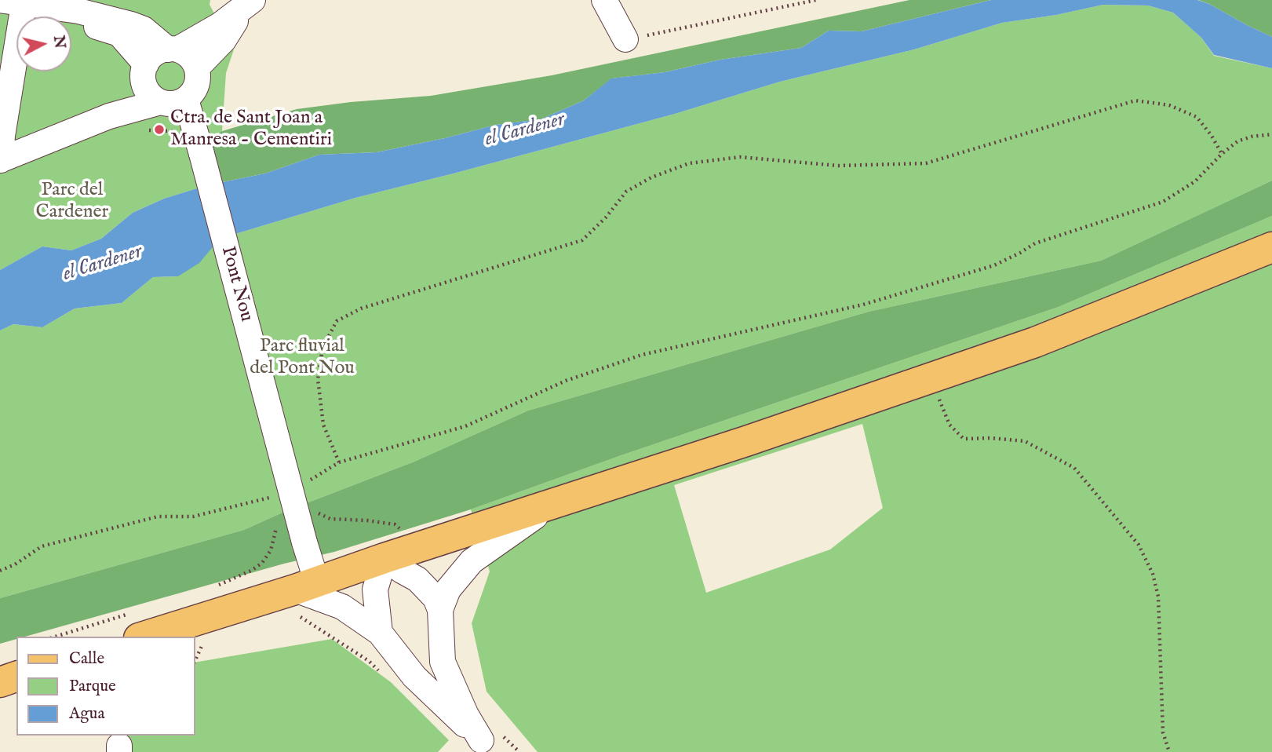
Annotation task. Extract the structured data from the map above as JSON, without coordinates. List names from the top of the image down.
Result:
{
  "streets": {
    "street": ["Pont Nou"]
  },
  "water": ["el Cardener"],
  "parks": ["Parc del Cardener", "Parc fluvial del Pont Nou"],
  "places": ["Ctra. de Sant Joan a Manresa - Cementiri"],
  "legend": ["Calle", "Parque", "Agua"],
  "north": "right"
}
